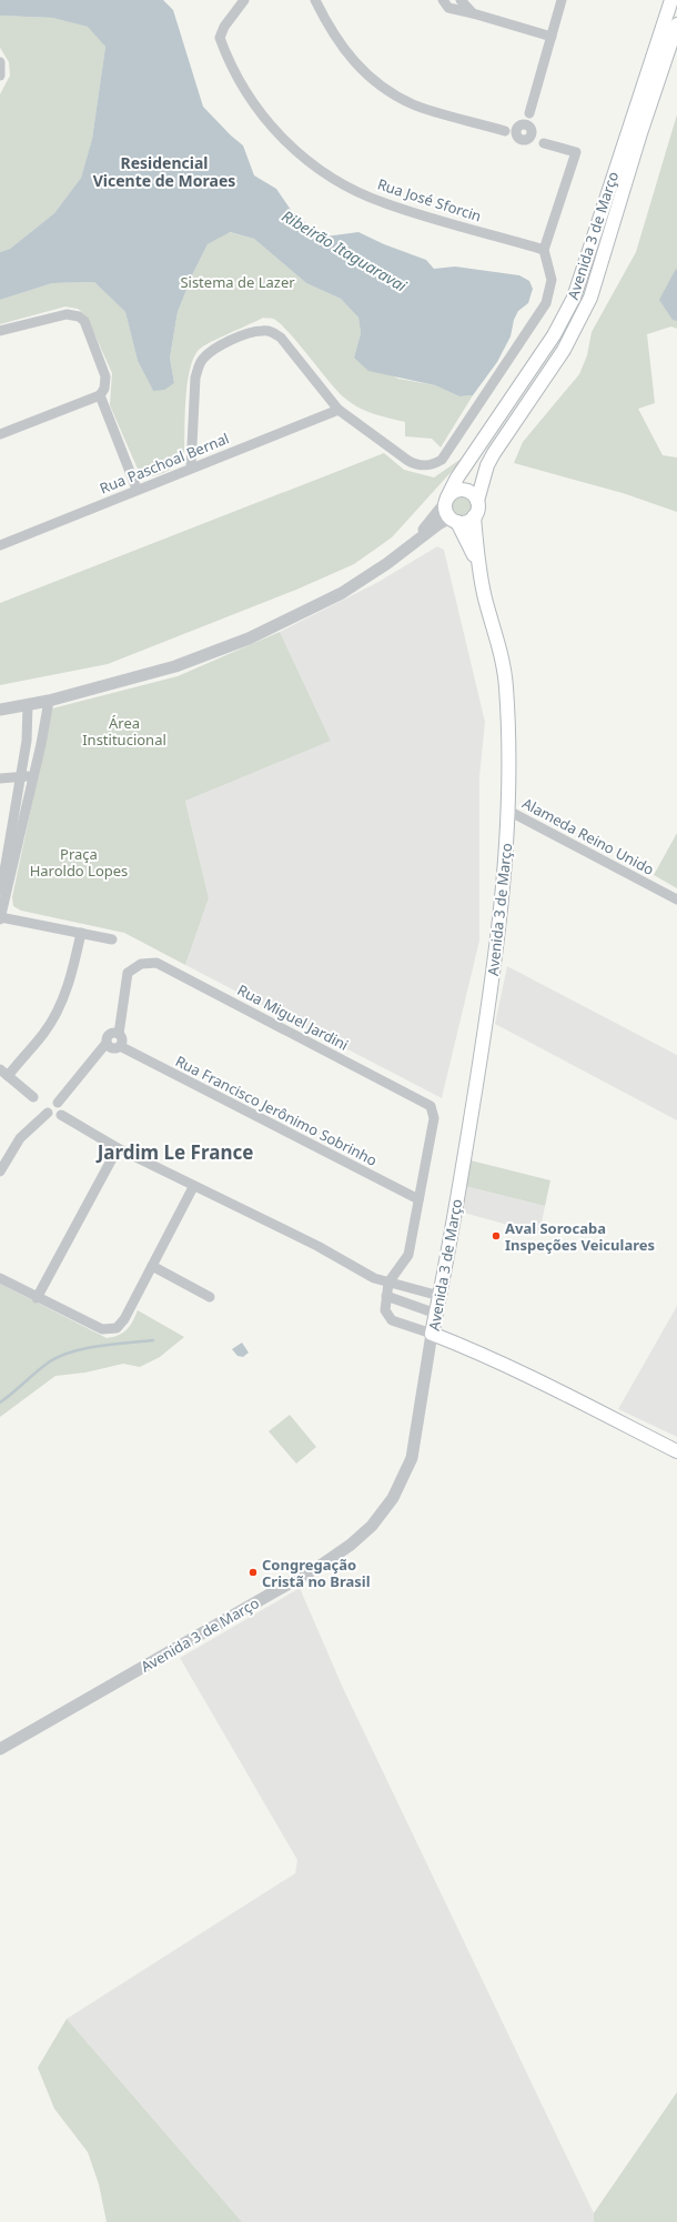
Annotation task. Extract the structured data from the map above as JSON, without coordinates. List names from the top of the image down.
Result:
{
  "streets": {
    "main road": ["Avenida 3 de Março"],
    "street": [
      "Rua José Sforcin",
      "Rua Paschoal Bernal",
      "Alameda Reino Unido",
      "Rua Miguel Jardini",
      "Rua Francisco Jerônimo Sobrinho"
    ]
  },
  "crossings": [
    ["Avenida 3 de Março", "Alameda Reino Unido"],
    ["Rua Miguel Jardini", "Rua Francisco Jerônimo Sobrinho"]
  ],
  "districts": ["Residencial Vicente de Moraes", "Jardim Le France"],
  "water": ["Ribeirão Itaguaravai"],
  "parks": ["Sistema de Lazer", "Área Institucional", "Praça Haroldo Lopes"],
  "places": ["Aval Sorocaba Inspeções Veiculares", "Congregação Cristã no Brasil"]
}
